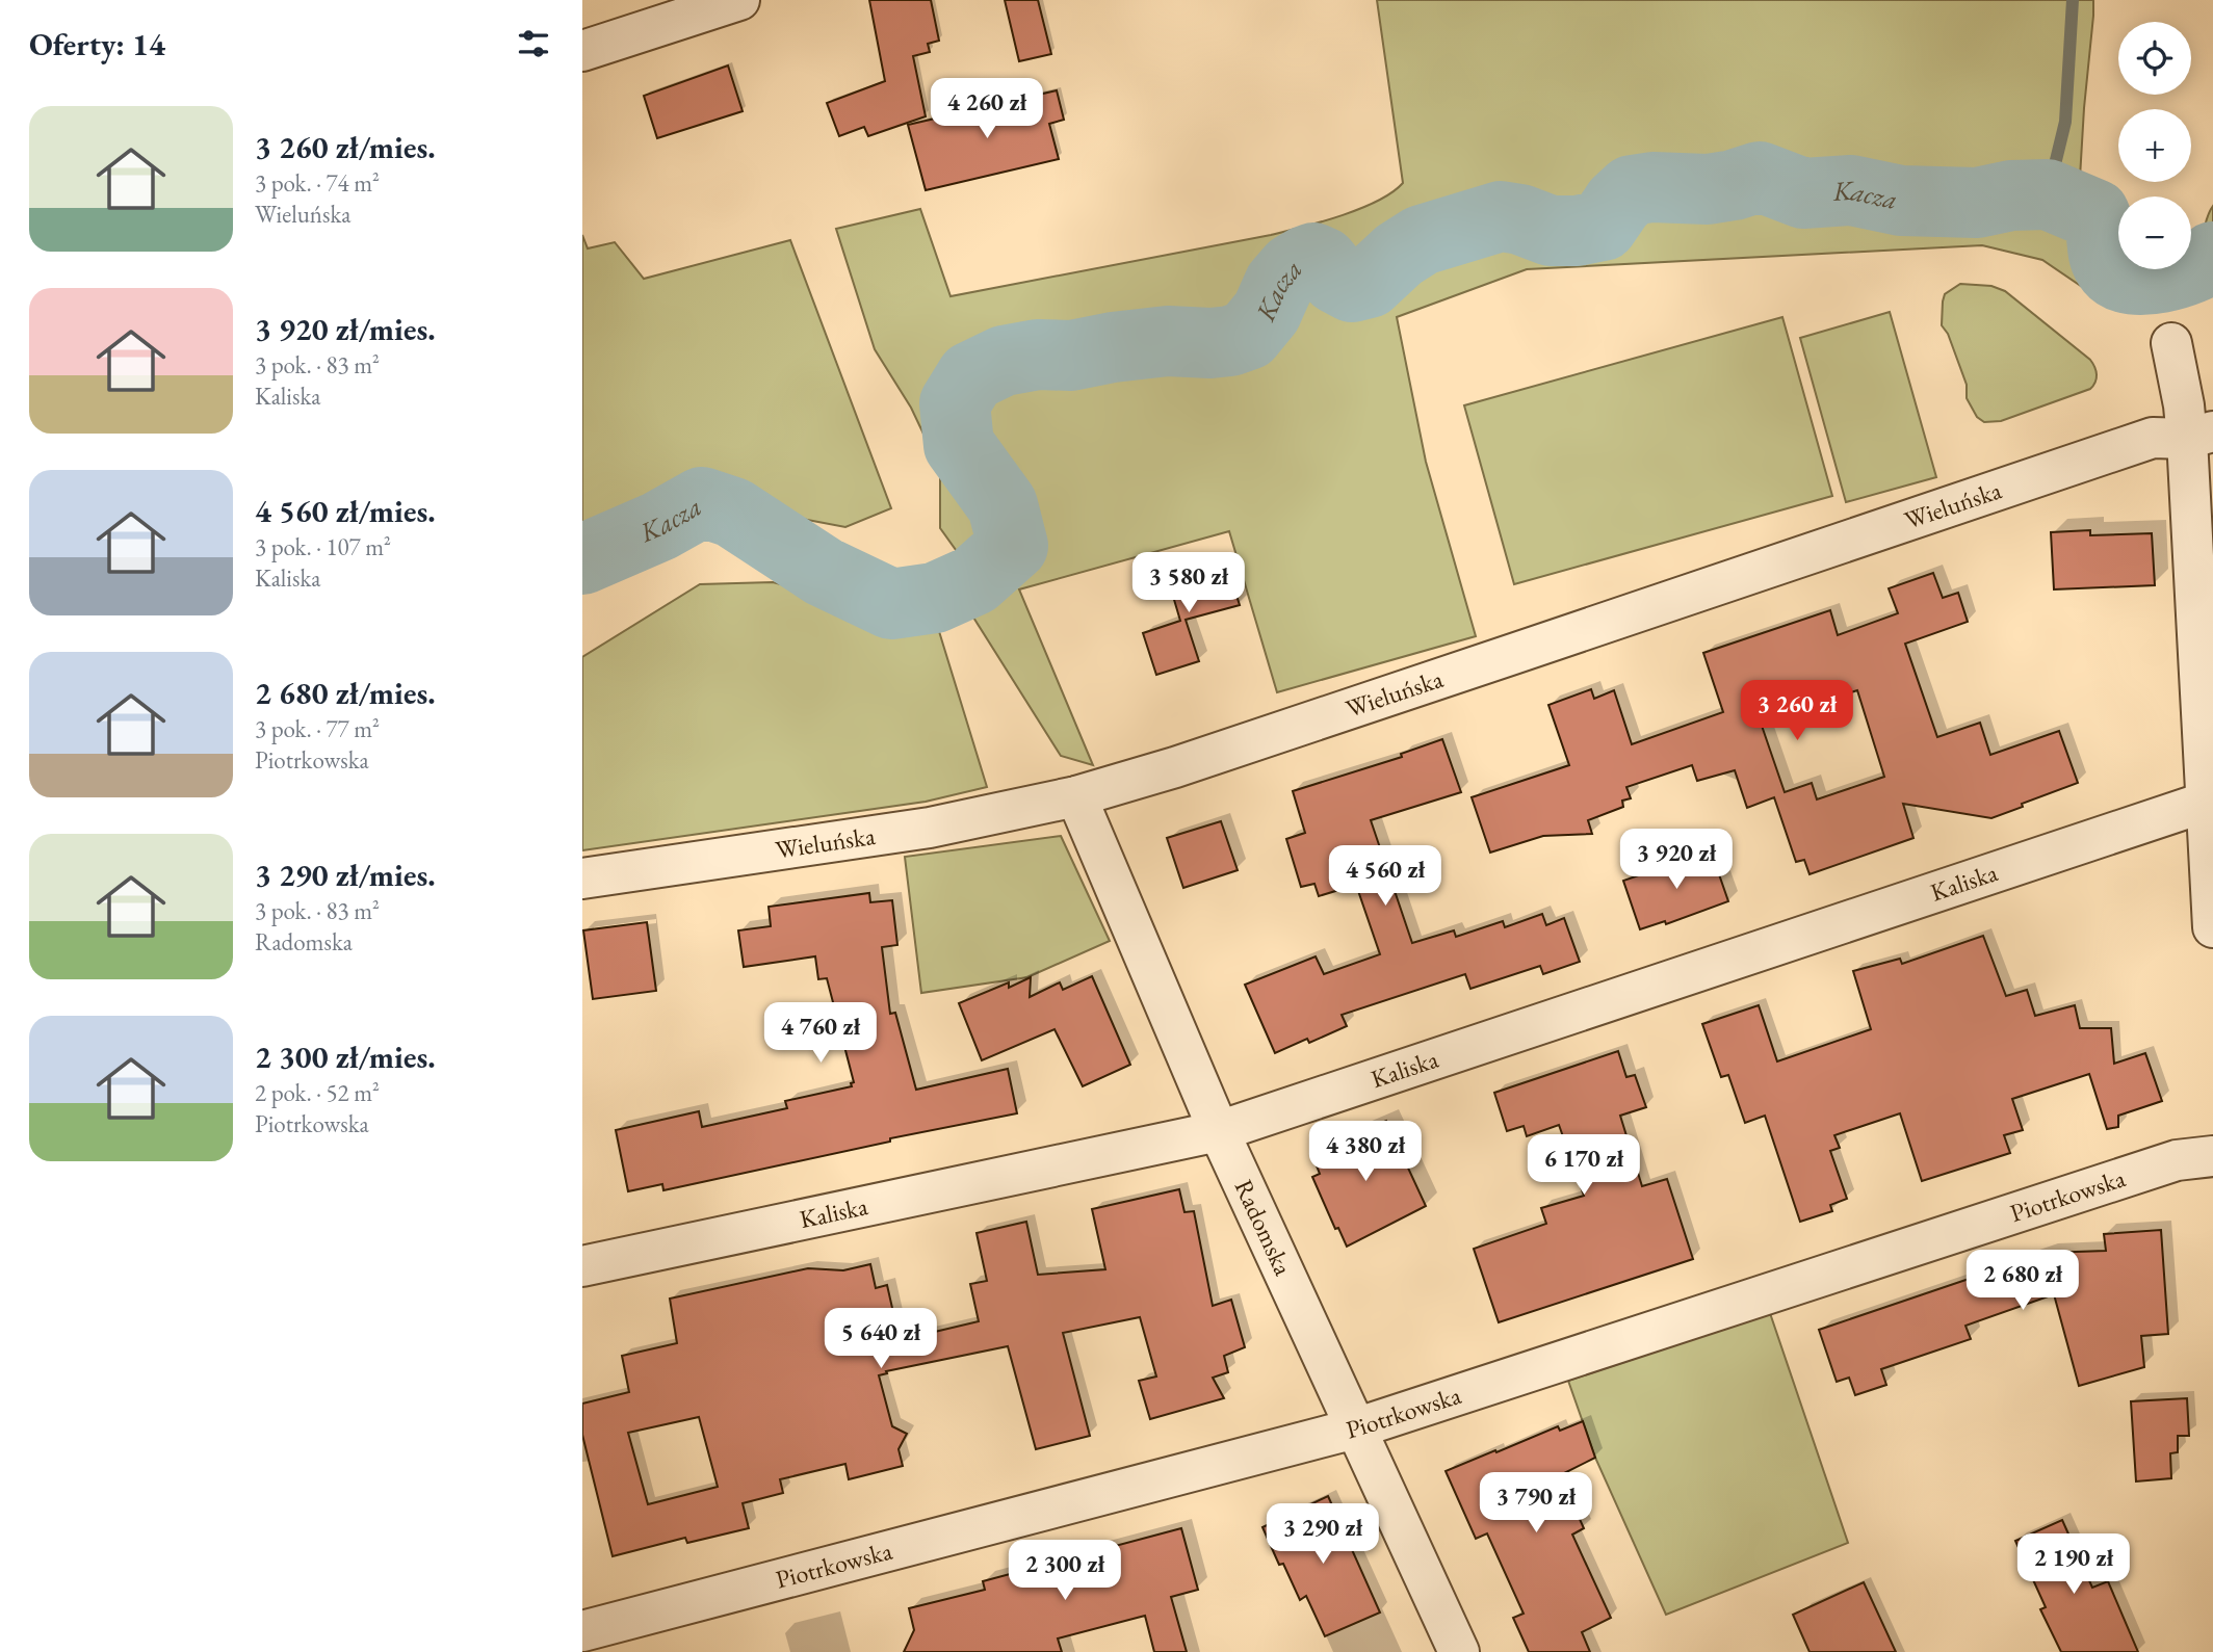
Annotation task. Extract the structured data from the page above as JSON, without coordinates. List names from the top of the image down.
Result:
{
  "streets": {
    "street": [
      "Wieluńska",
      "Kaliska",
      "Piotrkowska",
      "Radomska"
    ]
  },
  "crossings": [
    ["Wieluńska", "Radomska"],
    ["Kaliska", "Radomska"],
    ["Piotrkowska", "Radomska"]
  ],
  "water": ["Kacza"],
  "page": {
    "heading": "Oferty: 14",
    "map_buttons": ["+", "−"],
    "price": [
      "4 260 zł",
      "3 580 zł",
      "3 260 zł",
      "3 920 zł",
      "4 560 zł",
      "4 760 zł",
      "4 380 zł",
      "6 170 zł",
      "2 680 zł",
      "5 640 zł",
      "3 790 zł",
      "3 290 zł",
      "2 190 zł",
      "2 300 zł"
    ],
    "list": [
      {
        "name": "3 260 zł/mies.",
        "note": "3 pok. · 74 m² · Wieluńska"
      },
      {
        "name": "3 920 zł/mies.",
        "note": "3 pok. · 83 m² · Kaliska"
      },
      {
        "name": "4 560 zł/mies.",
        "note": "3 pok. · 107 m² · Kaliska"
      },
      {
        "name": "2 680 zł/mies.",
        "note": "3 pok. · 77 m² · Piotrkowska"
      },
      {
        "name": "3 290 zł/mies.",
        "note": "3 pok. · 83 m² · Radomska"
      },
      {
        "name": "2 300 zł/mies.",
        "note": "2 pok. · 52 m² · Piotrkowska"
      }
    ]
  }
}
